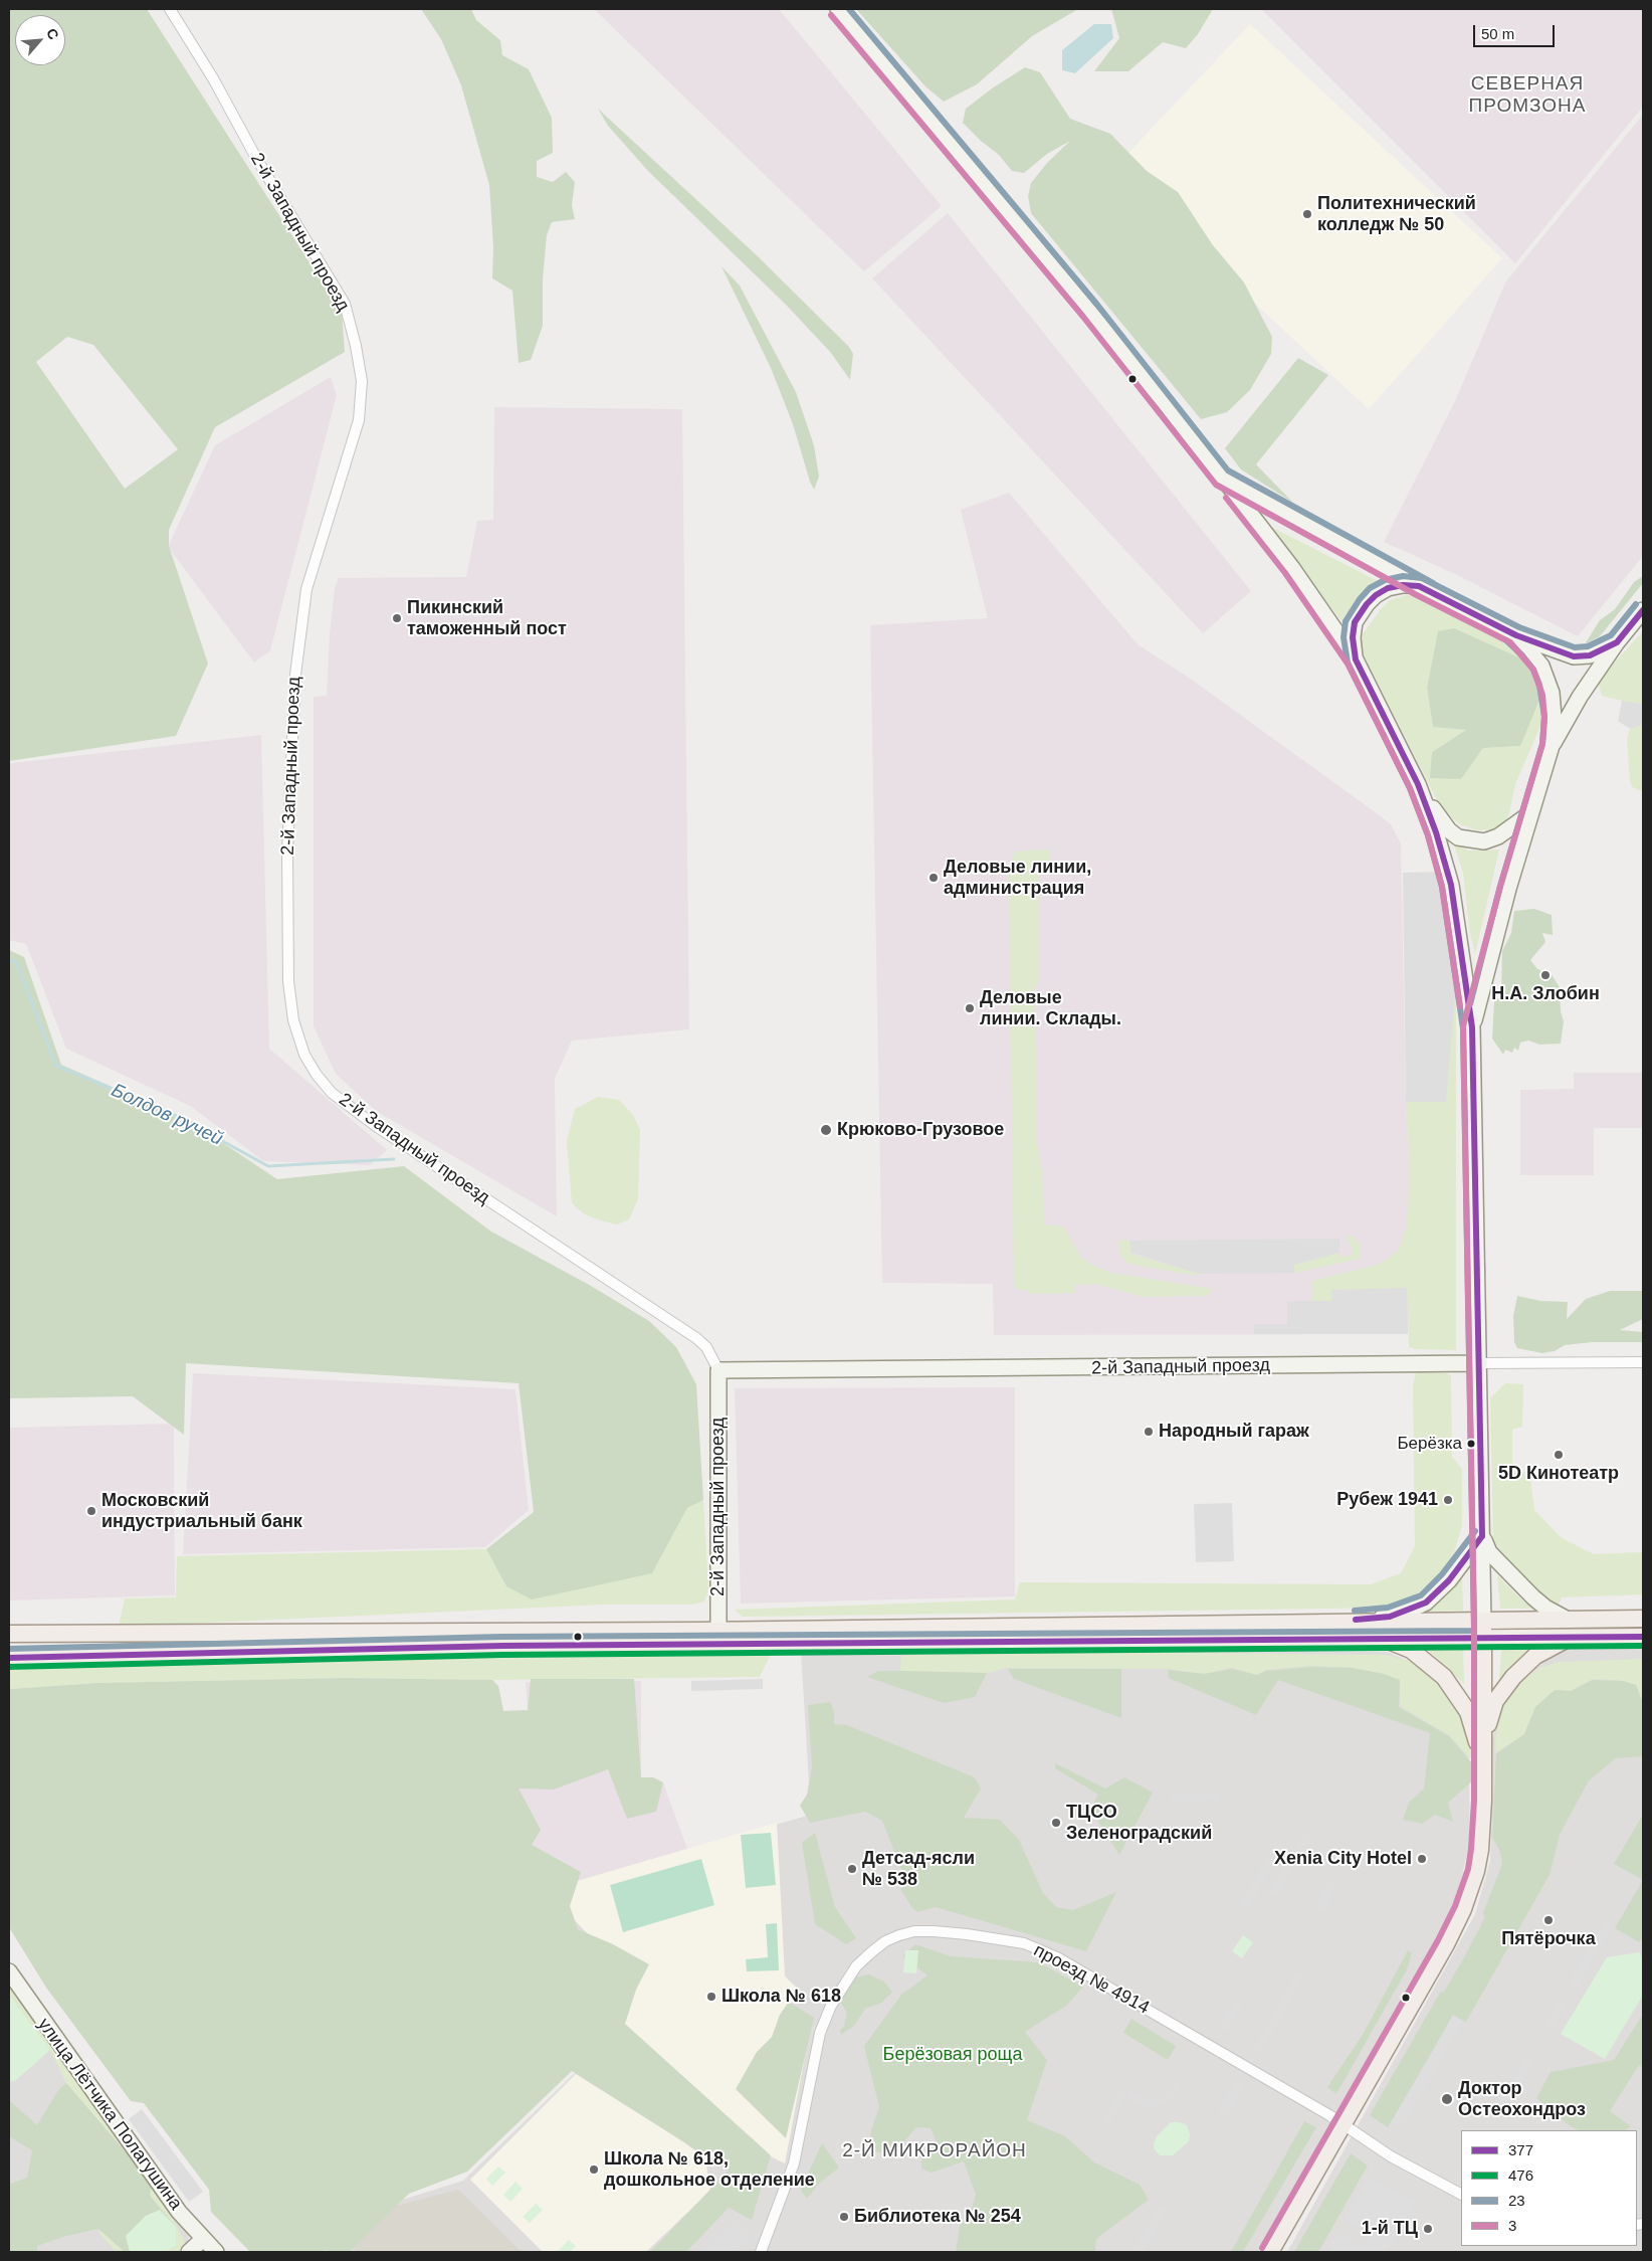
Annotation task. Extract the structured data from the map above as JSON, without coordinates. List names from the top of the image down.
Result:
{
  "streets": {
    "main road": ["2-й Западный проезд", "улица Лётчика Полагушина"],
    "street": ["проезд № 4914"]
  },
  "districts": ["СЕВЕРНАЯ ПРОМЗОНА", "2-Й МИКРОРАЙОН"],
  "water": ["Болдов ручей"],
  "parks": ["Берёзовая роща"],
  "places": [
    "Политехнический колледж № 50",
    "Пикинский таможенный пост",
    "Деловые линии, администрация",
    "Н.А. Злобин",
    "Деловые линии. Склады.",
    "Крюково-Грузовое",
    "Народный гараж",
    "Берёзка",
    "5D Кинотеатр",
    "Рубеж 1941",
    "Московский индустриальный банк",
    "ТЦСО Зеленоградский",
    "Xenia City Hotel",
    "Детсад-ясли № 538",
    "Пятёрочка",
    "Школа № 618",
    "Доктор Остеохондроз",
    "Школа № 618, дошкольное отделение",
    "Библиотека № 254",
    "1-й ТЦ"
  ],
  "lines": [
    "transit line 23",
    "transit line 3",
    "transit line 377",
    "transit line 476"
  ],
  "legend": [
    "377",
    "476",
    "23",
    "3"
  ],
  "scale_bar": "50 m",
  "north": "top right"
}
